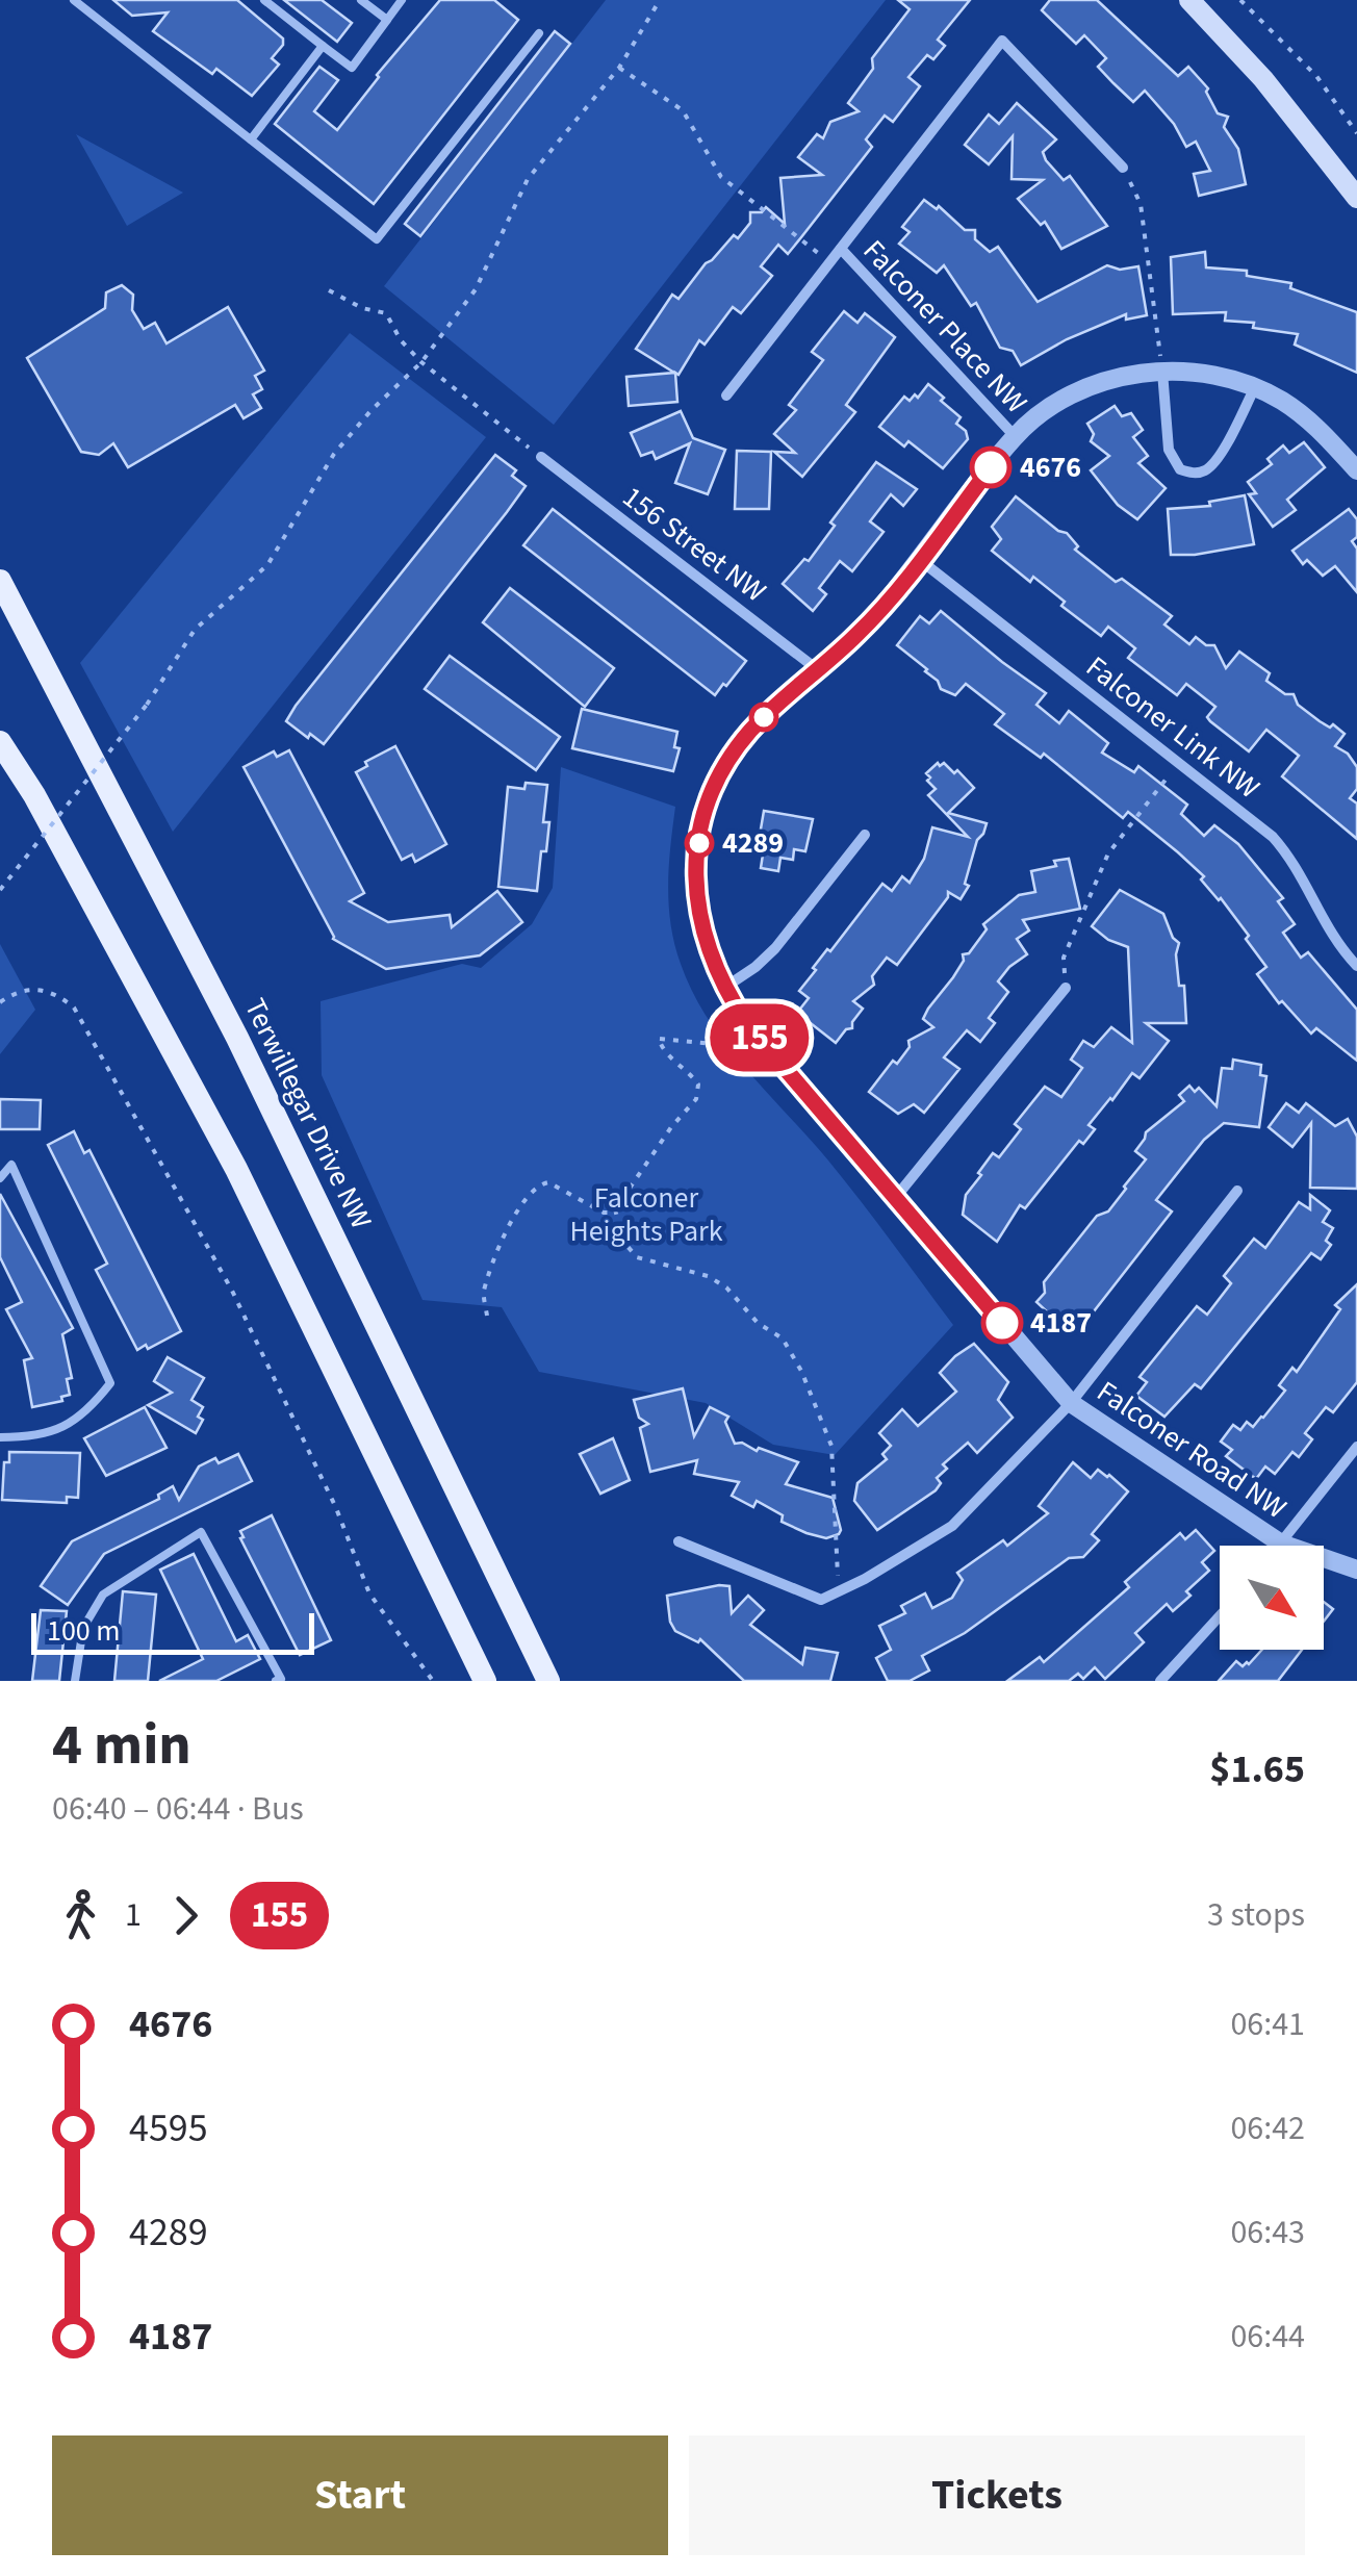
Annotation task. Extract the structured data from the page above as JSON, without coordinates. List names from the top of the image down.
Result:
{
  "streets": {
    "main road": ["Terwillegar Drive NW"],
    "street": [
      "Falconer Place NW",
      "156 Street NW",
      "Falconer Link NW",
      "Falconer Road NW"
    ]
  },
  "crossings": [
    ["Falconer Place NW", "Falconer Road NW"],
    ["156 Street NW", "Falconer Road NW"],
    ["Falconer Link NW", "Falconer Road NW"]
  ],
  "parks": ["Falconer Heights Park"],
  "places": ["4676", "4289", "4187"],
  "lines": ["bus line 155"],
  "scale_bar": "100 m",
  "north": "bottom right",
  "page": {
    "on_map": "155",
    "scale": "100 m",
    "heading": ["4 min", "06:40 – 06:44 · Bus", "$1.65"],
    "legs": ["1", "155", "3 stops"],
    "list": [
      {
        "name": "4676",
        "value": "06:41"
      },
      {
        "name": "4595",
        "value": "06:42"
      },
      {
        "name": "4289",
        "value": "06:43"
      },
      {
        "name": "4187",
        "value": "06:44"
      }
    ],
    "buttons": ["Start", "Tickets"]
  }
}
